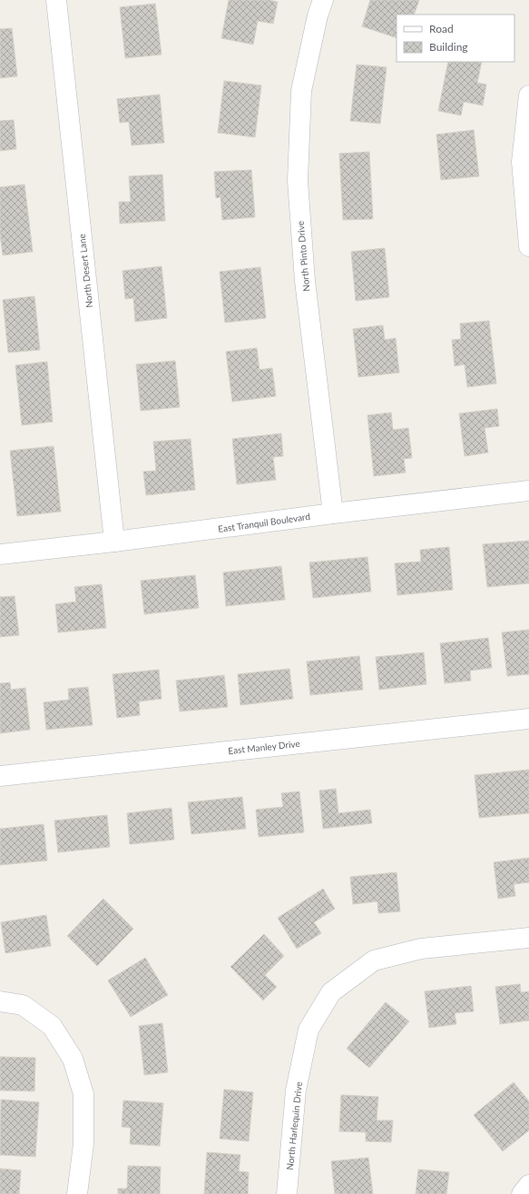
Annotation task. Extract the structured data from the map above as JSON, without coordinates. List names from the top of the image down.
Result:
{
  "streets": {
    "street": [
      "North Pinto Drive",
      "North Desert Lane",
      "East Tranquil Boulevard",
      "East Manley Drive",
      "North Harlequin Drive"
    ]
  },
  "crossings": [
    ["North Pinto Drive", "East Tranquil Boulevard"],
    ["North Desert Lane", "East Tranquil Boulevard"]
  ],
  "legend": ["Road", "Building"]
}
